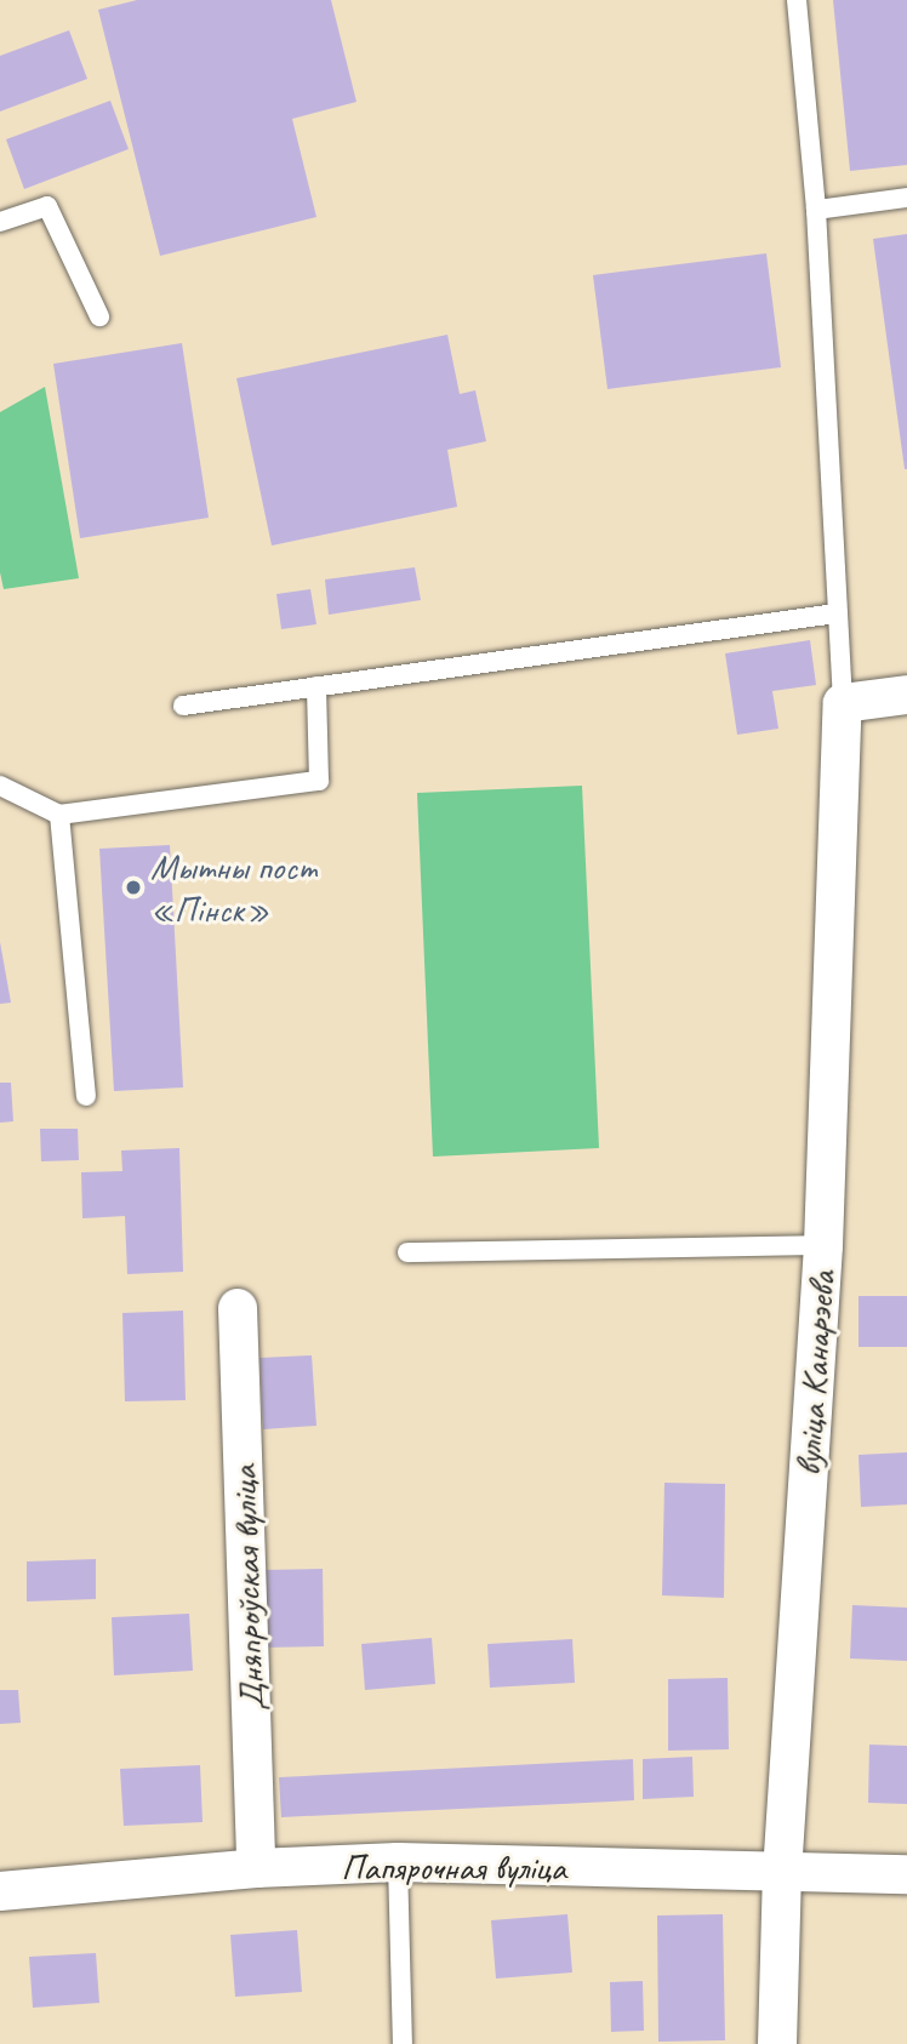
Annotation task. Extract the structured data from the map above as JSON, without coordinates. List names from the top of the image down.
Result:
{
  "streets": {
    "street": ["вуліца Канарэева", "Дняпроўская вуліца", "Папярочная вуліца"]
  },
  "crossings": [
    ["вуліца Канарэева", "Папярочная вуліца"],
    ["Дняпроўская вуліца", "Папярочная вуліца"]
  ],
  "places": ["Мытны пост «Пінск»"]
}
